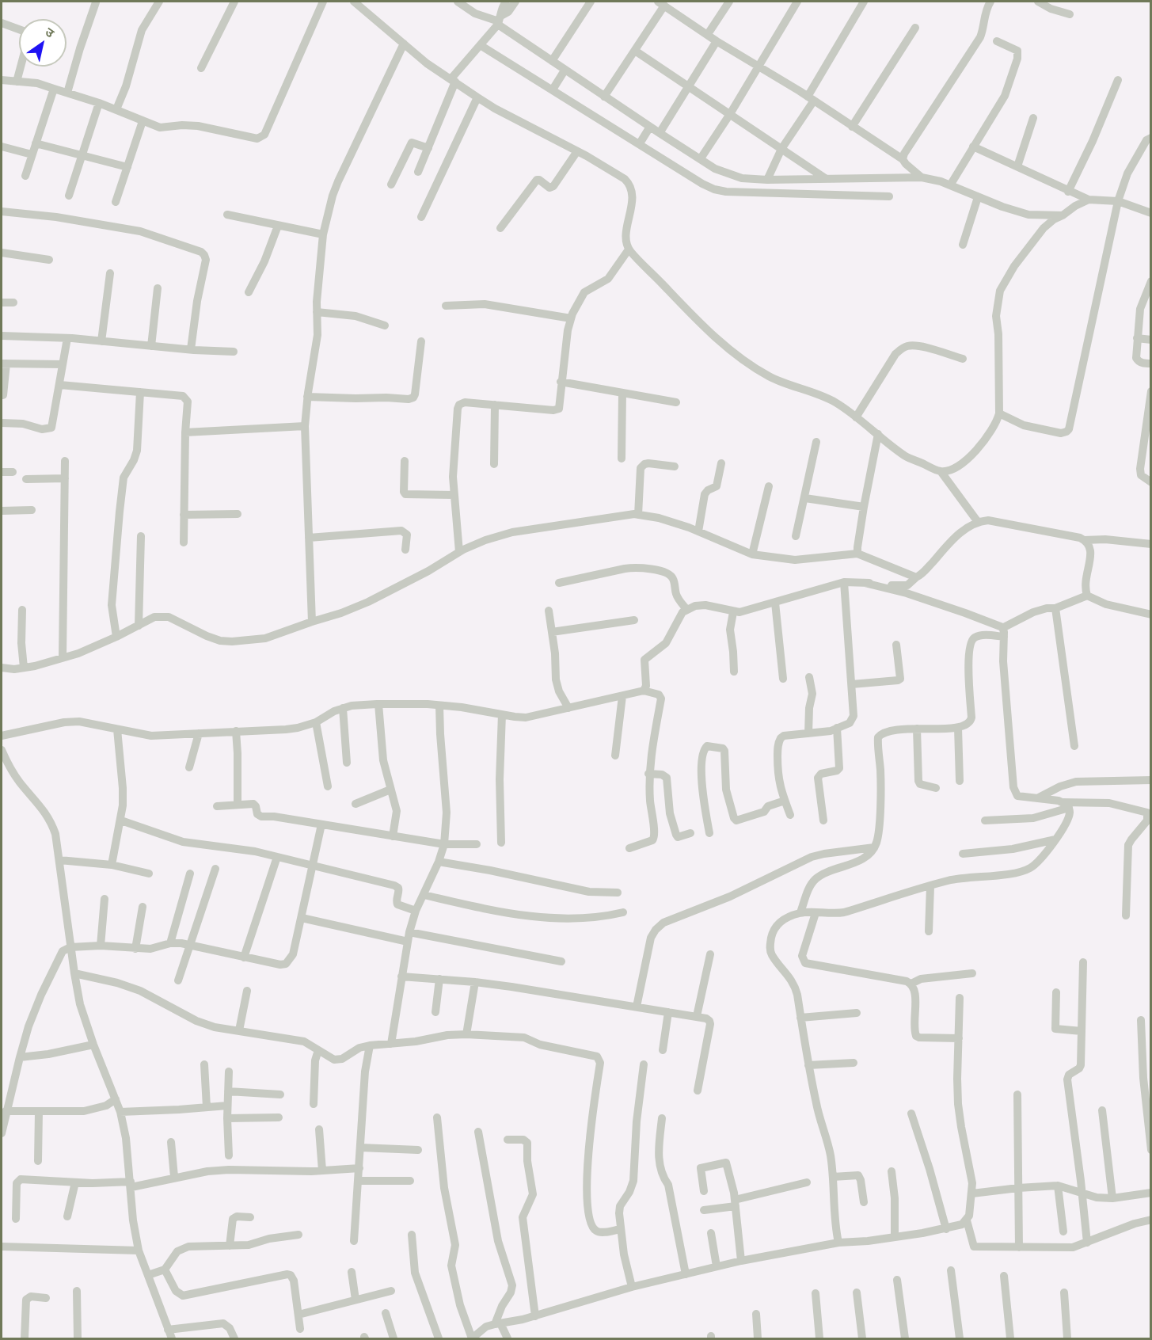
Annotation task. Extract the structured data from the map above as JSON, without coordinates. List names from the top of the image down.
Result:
{
  "north": "top right"
}
